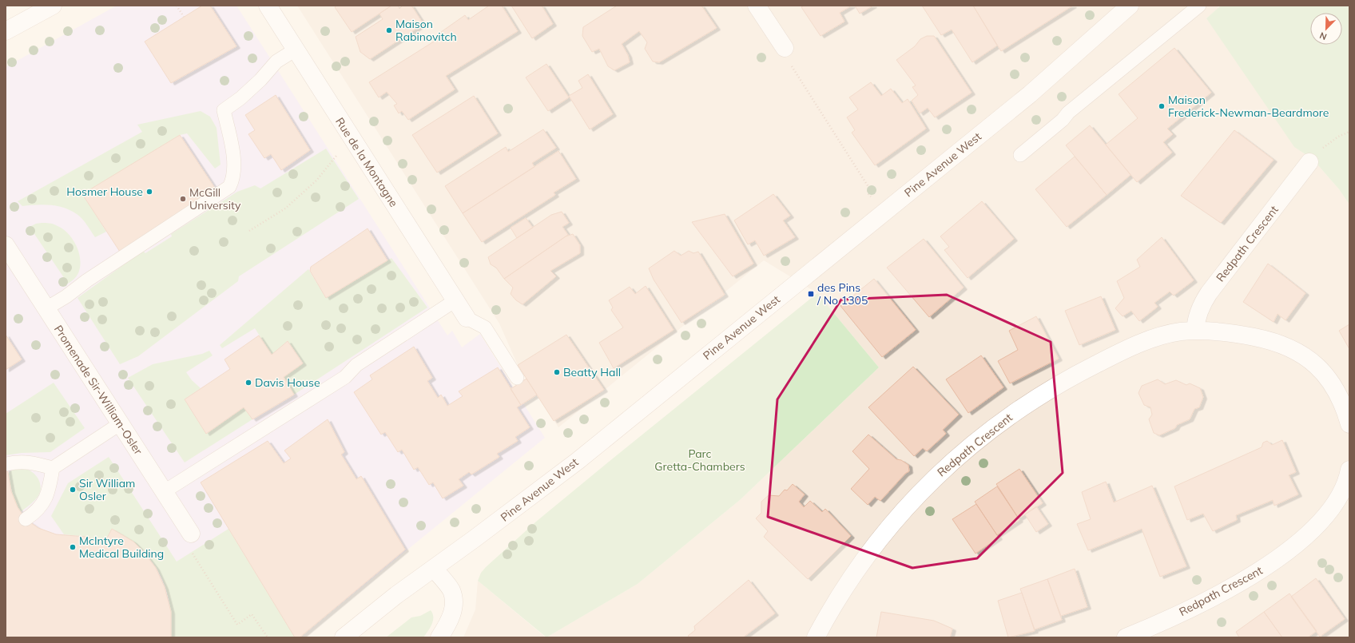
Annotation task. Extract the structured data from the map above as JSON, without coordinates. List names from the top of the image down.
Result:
{
  "streets": {
    "street": [
      "Rue de la Montagne",
      "Pine Avenue West",
      "Redpath Crescent",
      "Promenade Sir-William-Osler"
    ]
  },
  "parks": ["Parc Gretta-Chambers"],
  "places": {
    "other": [
      "Maison Rabinovitch",
      "Maison Frederick-Newman-Beardmore",
      "Hosmer House",
      "McGill University",
      "Beatty Hall",
      "Davis House",
      "Sir William Osler",
      "McIntyre Medical Building"
    ],
    "transit": ["des Pins / No 1305"]
  },
  "north": "bottom left"
}
